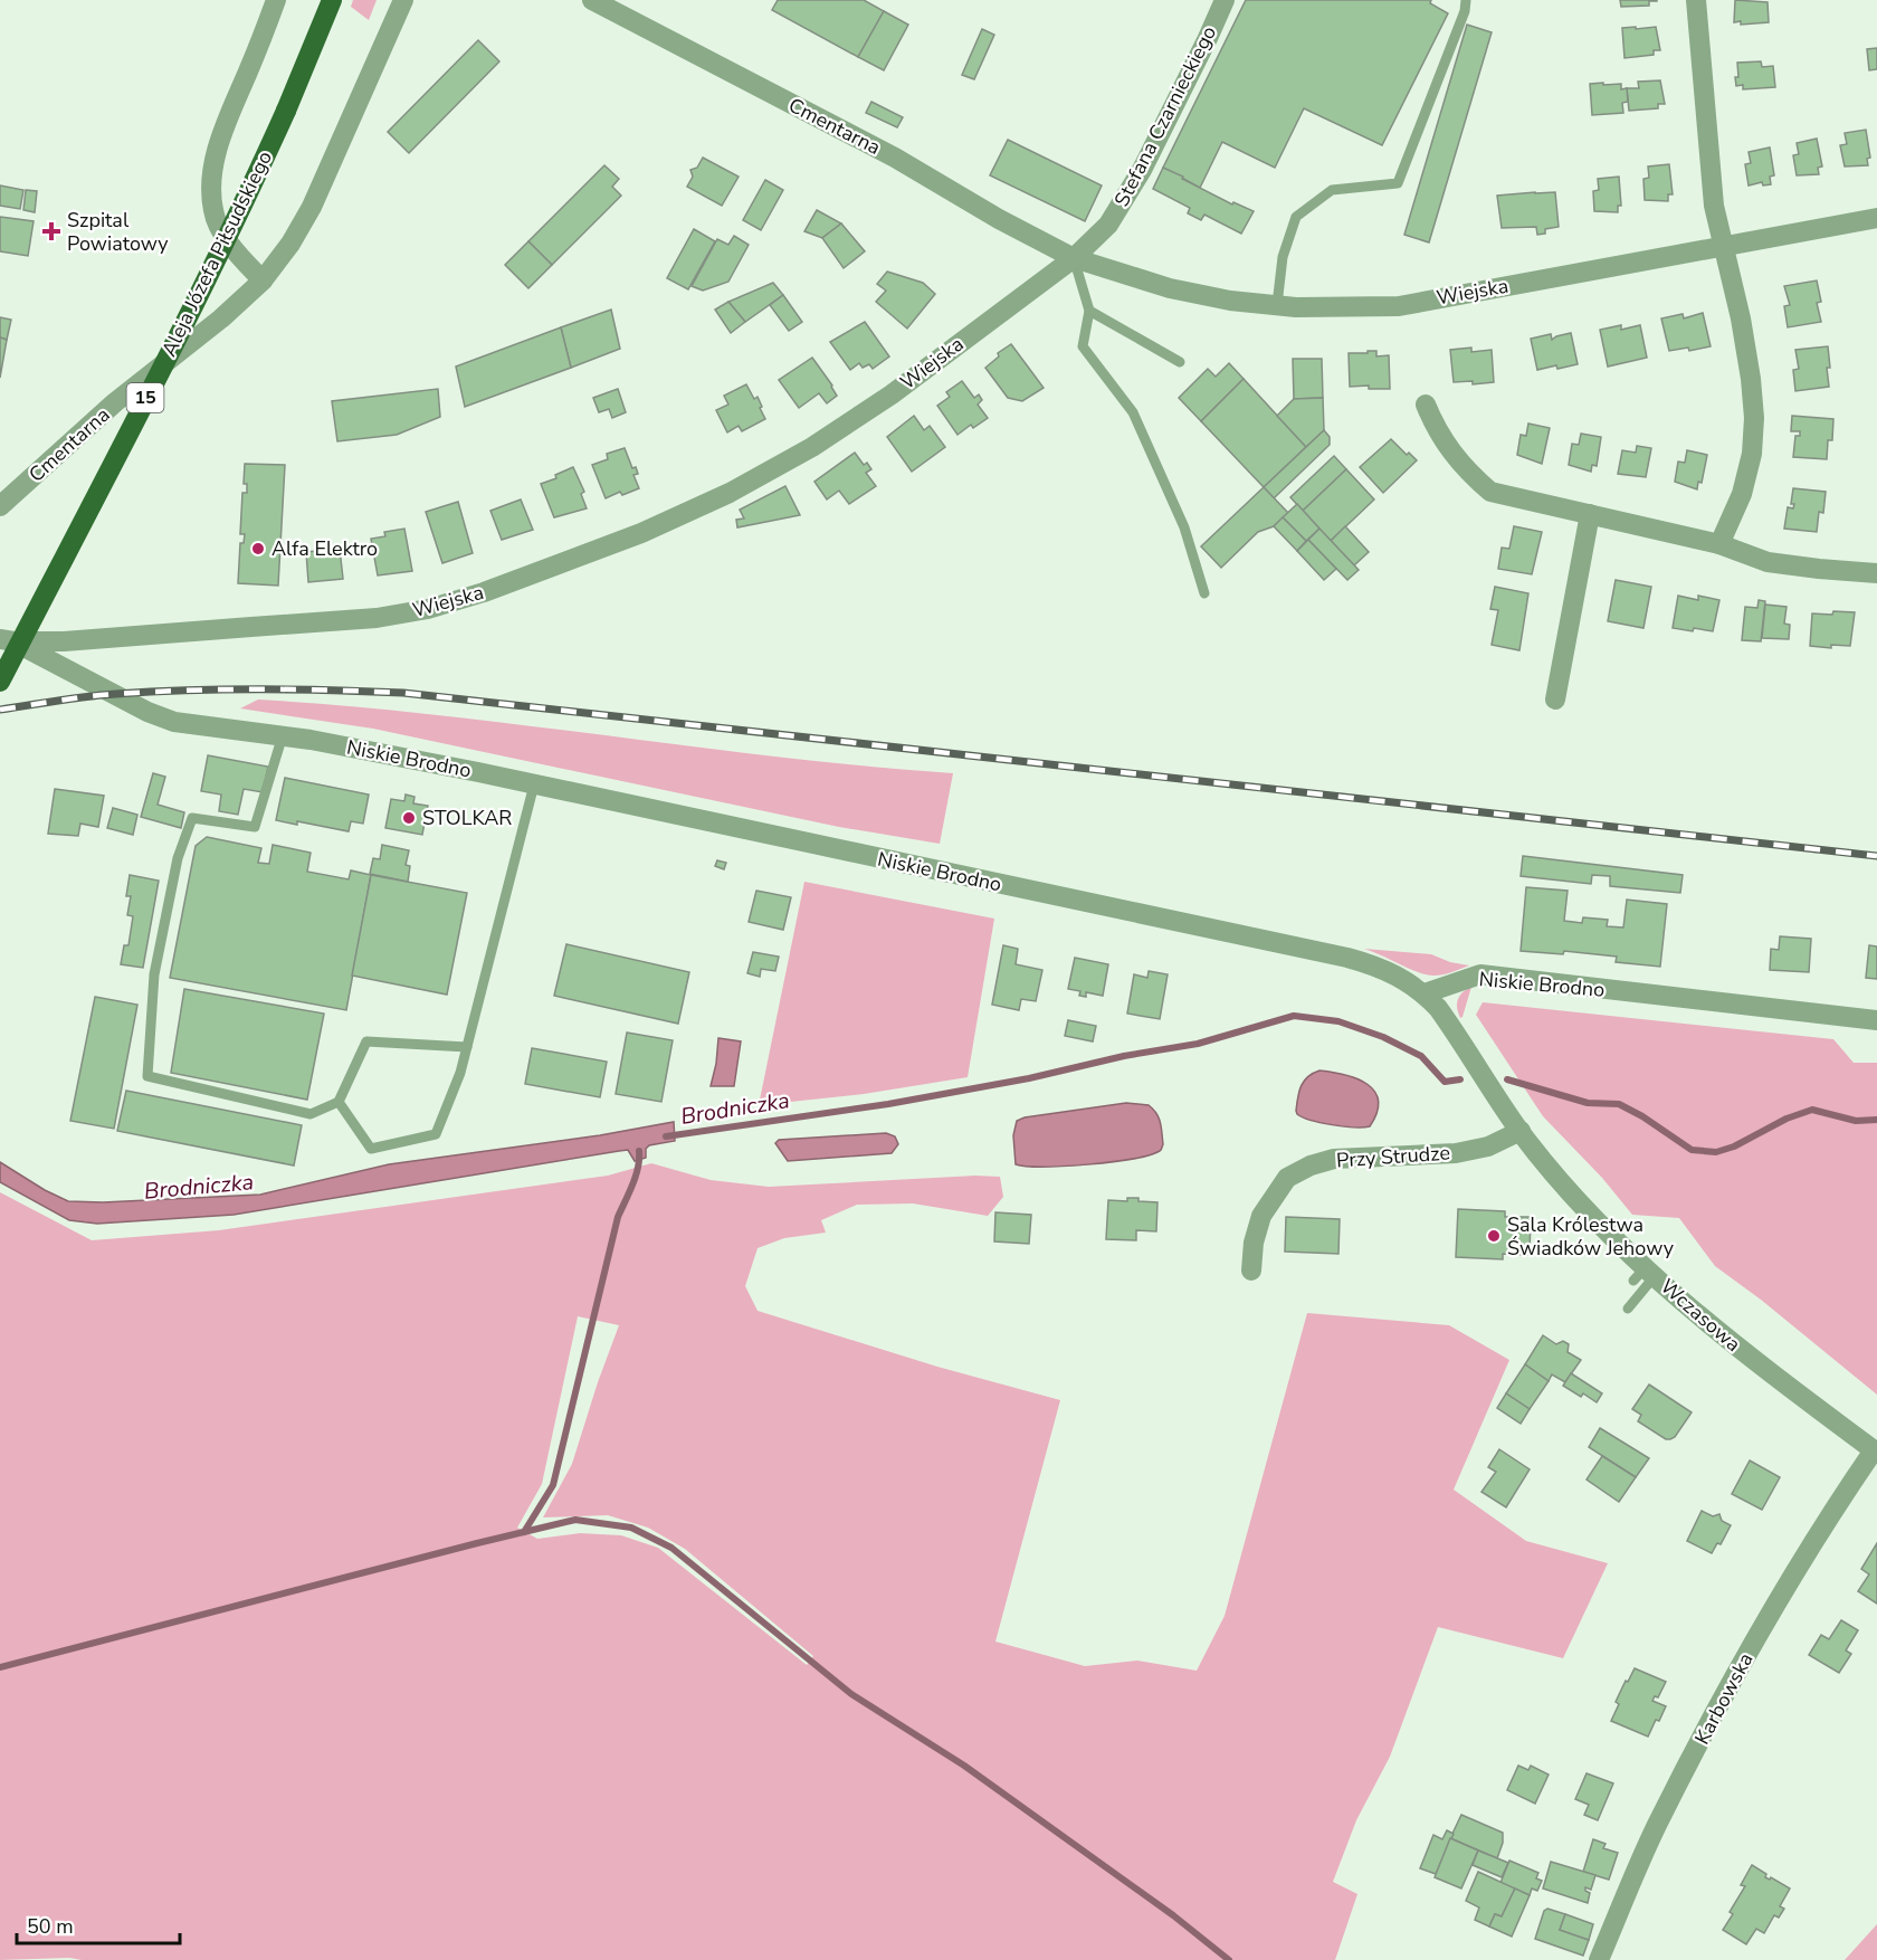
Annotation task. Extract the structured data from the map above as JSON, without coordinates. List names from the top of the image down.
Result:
{
  "streets": {
    "main road": ["Aleja Józefa Piłsudskiego", "15"],
    "street": [
      "Stefana Czarnieckiego",
      "Cmentarna",
      "Wiejska",
      "Niskie Brodno",
      "Przy Strudze",
      "Wczasowa",
      "Karbowska"
    ]
  },
  "crossings": [
    ["Stefana Czarnieckiego", "Cmentarna"],
    ["Stefana Czarnieckiego", "Wiejska"],
    ["Cmentarna", "Wiejska"],
    ["Wiejska", "Niskie Brodno"],
    ["Niskie Brodno", "Wczasowa"],
    ["Przy Strudze", "Wczasowa"],
    ["Wczasowa", "Karbowska"]
  ],
  "water": ["Brodniczka"],
  "places": {
    "health": ["Szpital Powiatowy"],
    "other": ["Alfa Elektro", "STOLKAR", "Sala Królestwa Świadków Jehowy"]
  },
  "scale_bar": "50 m"
}
